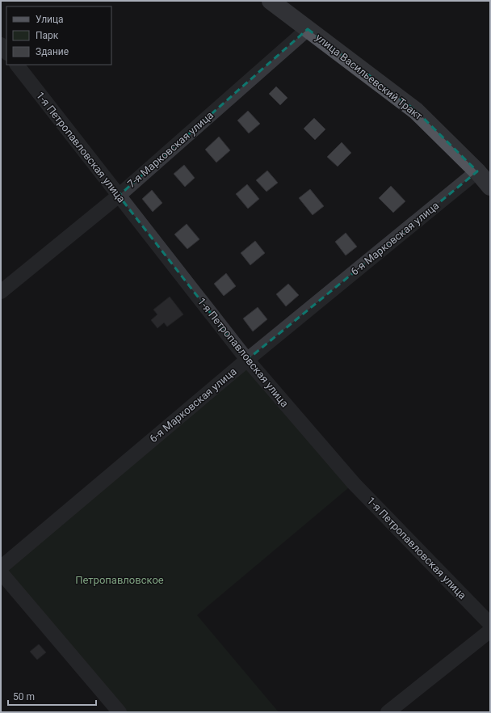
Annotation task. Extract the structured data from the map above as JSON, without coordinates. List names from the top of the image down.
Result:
{
  "streets": {
    "main road": ["улица Васильевский Тракт"],
    "street": ["1-я Петропавловская улица", "7-я Марковская улица", "6-я Марковская улица"]
  },
  "crossings": [
    ["улица Васильевский Тракт", "7-я Марковская улица"],
    ["улица Васильевский Тракт", "6-я Марковская улица"],
    ["1-я Петропавловская улица", "7-я Марковская улица"],
    ["1-я Петропавловская улица", "6-я Марковская улица"]
  ],
  "parks": ["Петропавловское"],
  "legend": ["Улица", "Парк", "Здание"],
  "scale_bar": "50 m"
}
